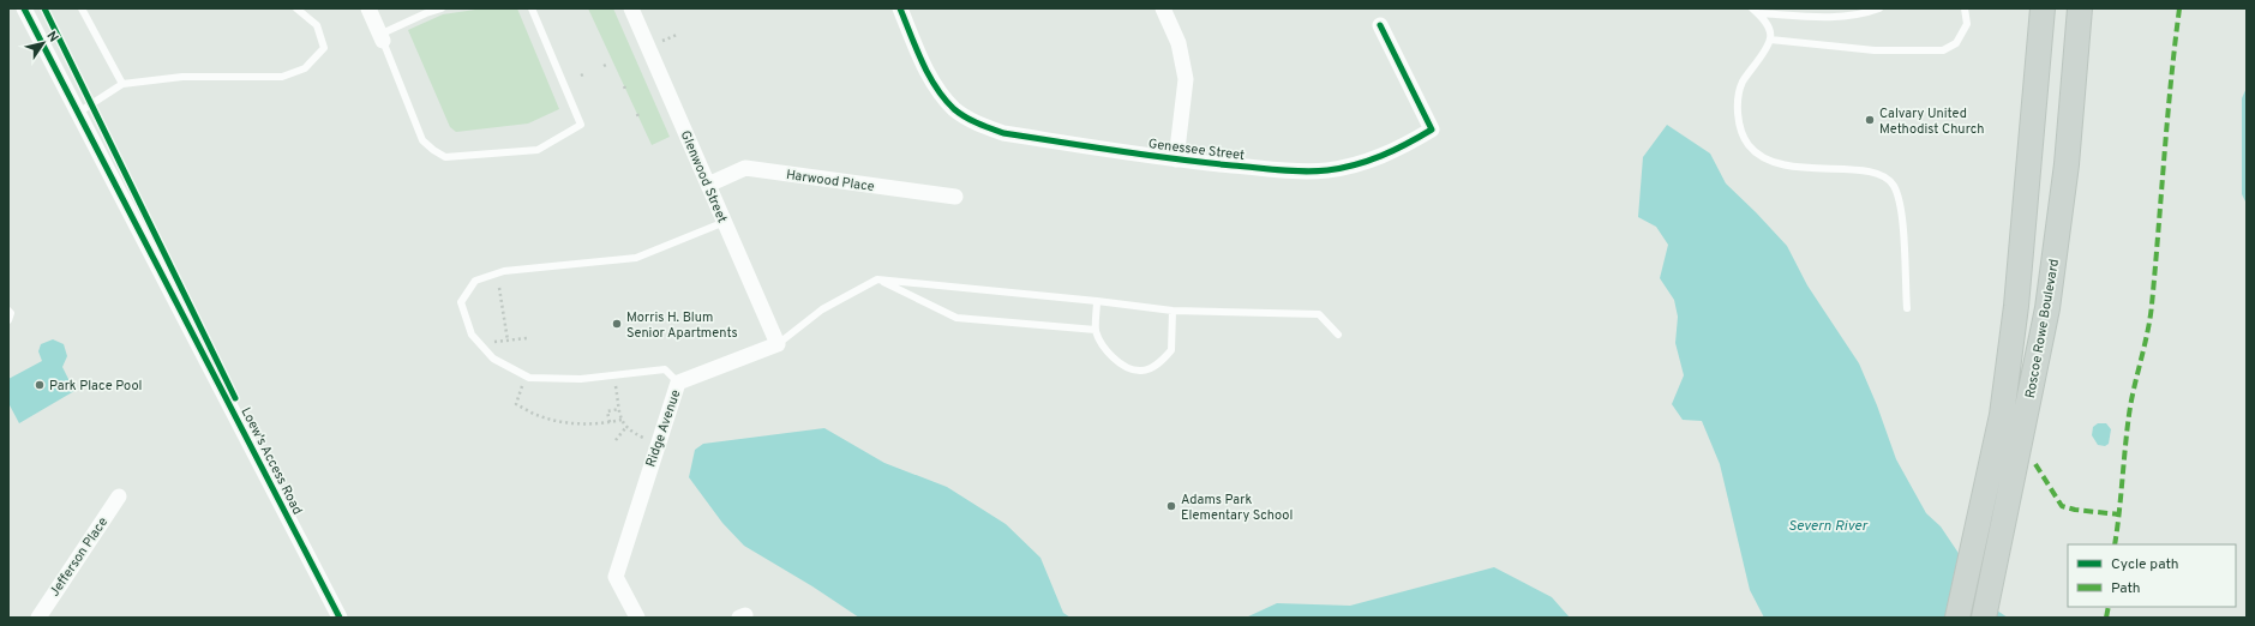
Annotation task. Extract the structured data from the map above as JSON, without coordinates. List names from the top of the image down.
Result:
{
  "streets": {
    "main road": ["Roscoe Rowe Boulevard"],
    "street": [
      "Genessee Street",
      "Glenwood Street",
      "Harwood Place",
      "Ridge Avenue",
      "Loew's Access Road",
      "Jefferson Place"
    ]
  },
  "crossings": [
    ["Glenwood Street", "Harwood Place"],
    ["Glenwood Street", "Ridge Avenue"]
  ],
  "water": ["Severn River"],
  "places": [
    "Calvary United Methodist Church",
    "Morris H. Blum Senior Apartments",
    "Park Place Pool",
    "Adams Park Elementary School"
  ],
  "legend": ["Cycle path", "Path"],
  "north": "top right"
}
